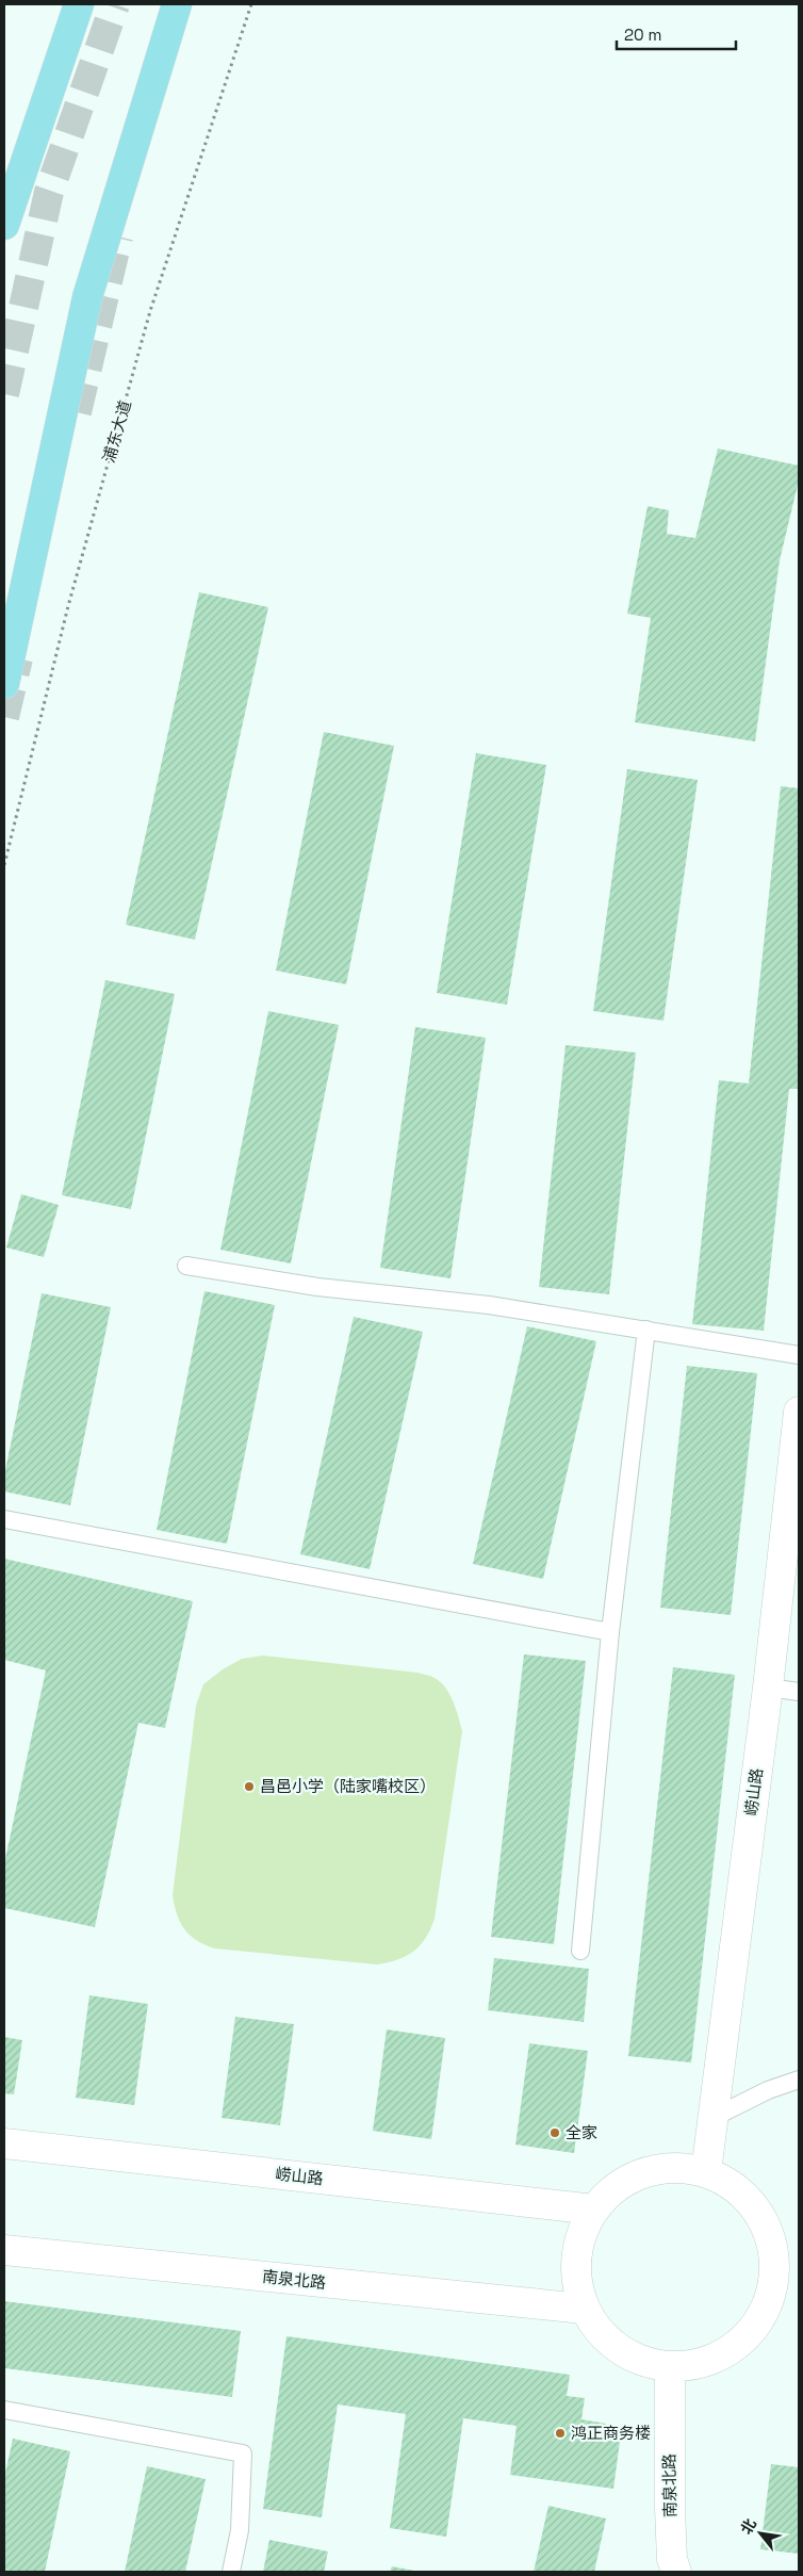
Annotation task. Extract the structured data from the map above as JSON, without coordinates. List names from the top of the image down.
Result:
{
  "streets": {
    "street": ["崂山路", "南泉北路"],
    "path": ["浦东大道"]
  },
  "places": ["昌邑小学（陆家嘴校区）", "全家", "鸿正商务楼"],
  "scale_bar": "20 m",
  "north": "top left"
}
